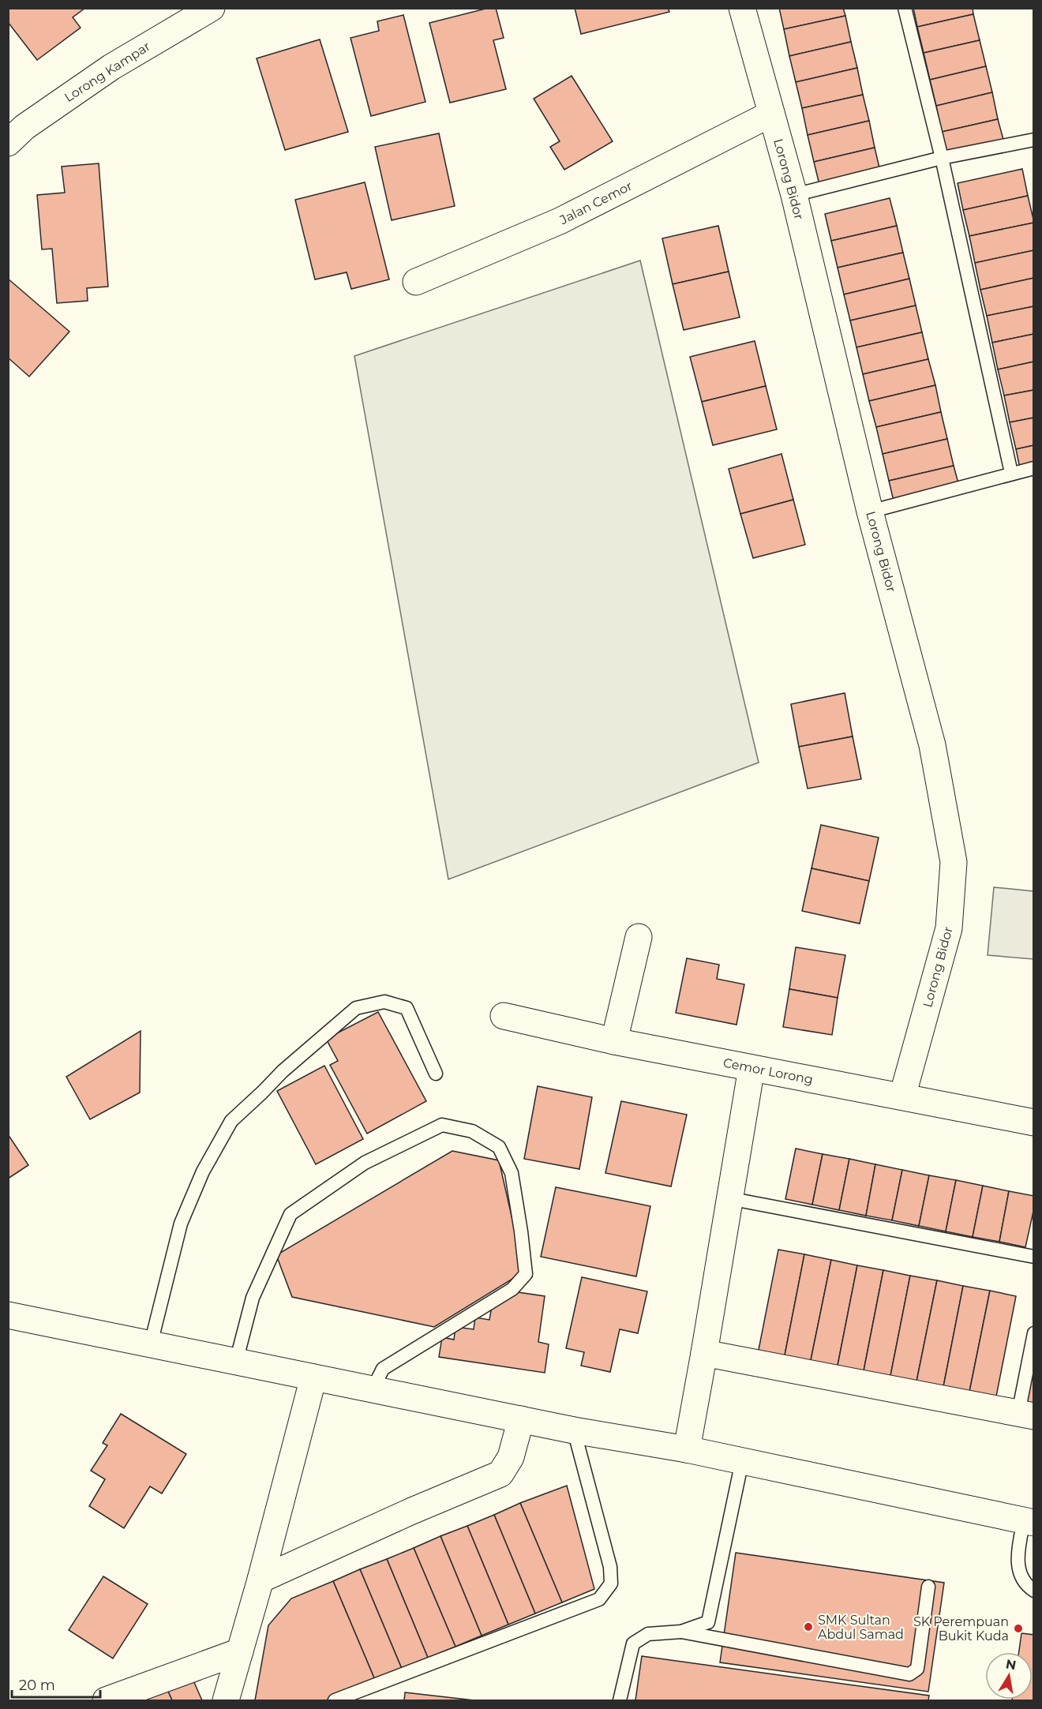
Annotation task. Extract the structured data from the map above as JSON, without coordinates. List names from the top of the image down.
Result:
{
  "streets": {
    "street": [
      "Lorong Kampar",
      "Lorong Bidor",
      "Jalan Cemor",
      "Cemor Lorong"
    ]
  },
  "crossings": [
    ["Lorong Bidor", "Jalan Cemor"],
    ["Lorong Bidor", "Cemor Lorong"]
  ],
  "places": ["SMK Sultan Abdul Samad", "SK Perempuan Bukit Kuda"],
  "scale_bar": "20 m",
  "north": "top"
}
